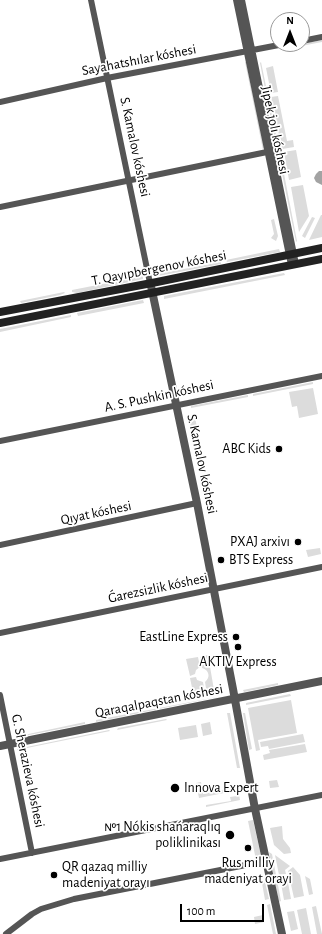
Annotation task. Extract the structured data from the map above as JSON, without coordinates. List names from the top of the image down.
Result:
{
  "streets": {
    "main road": ["T. Qayıpbergenov kóshesi"],
    "street": [
      "Sayahatshılar kóshesi",
      "Jipek jolı kóshesi",
      "S. Kamalov kóshesi",
      "A. S. Pushkin kóshesi",
      "Qıyat kóshesi",
      "Ǵarezsizlik kóshesi",
      "Qaraqalpaqstan kóshesi",
      "G. Sherazieva kóshesi"
    ]
  },
  "crossings": [
    ["Sayahatshılar kóshesi", "Jipek jolı kóshesi"],
    ["Sayahatshılar kóshesi", "S. Kamalov kóshesi"],
    ["Jipek jolı kóshesi", "T. Qayıpbergenov kóshesi"],
    ["S. Kamalov kóshesi", "T. Qayıpbergenov kóshesi"],
    ["S. Kamalov kóshesi", "A. S. Pushkin kóshesi"],
    ["S. Kamalov kóshesi", "Qıyat kóshesi"],
    ["S. Kamalov kóshesi", "Ǵarezsizlik kóshesi"],
    ["S. Kamalov kóshesi", "Qaraqalpaqstan kóshesi"],
    ["Qaraqalpaqstan kóshesi", "G. Sherazieva kóshesi"]
  ],
  "places": [
    "ABC Kids",
    "PXAJ arxivı",
    "BTS Express",
    "EastLine Express",
    "AKTIV Express",
    "Innova Expert",
    "№1 Nókis shańaraqlıq poliklinikası",
    "Rus milliy madeniyat orayi",
    "QR qazaq milliy madeniyat orayı"
  ],
  "scale_bar": "100 m",
  "north": "top"
}
